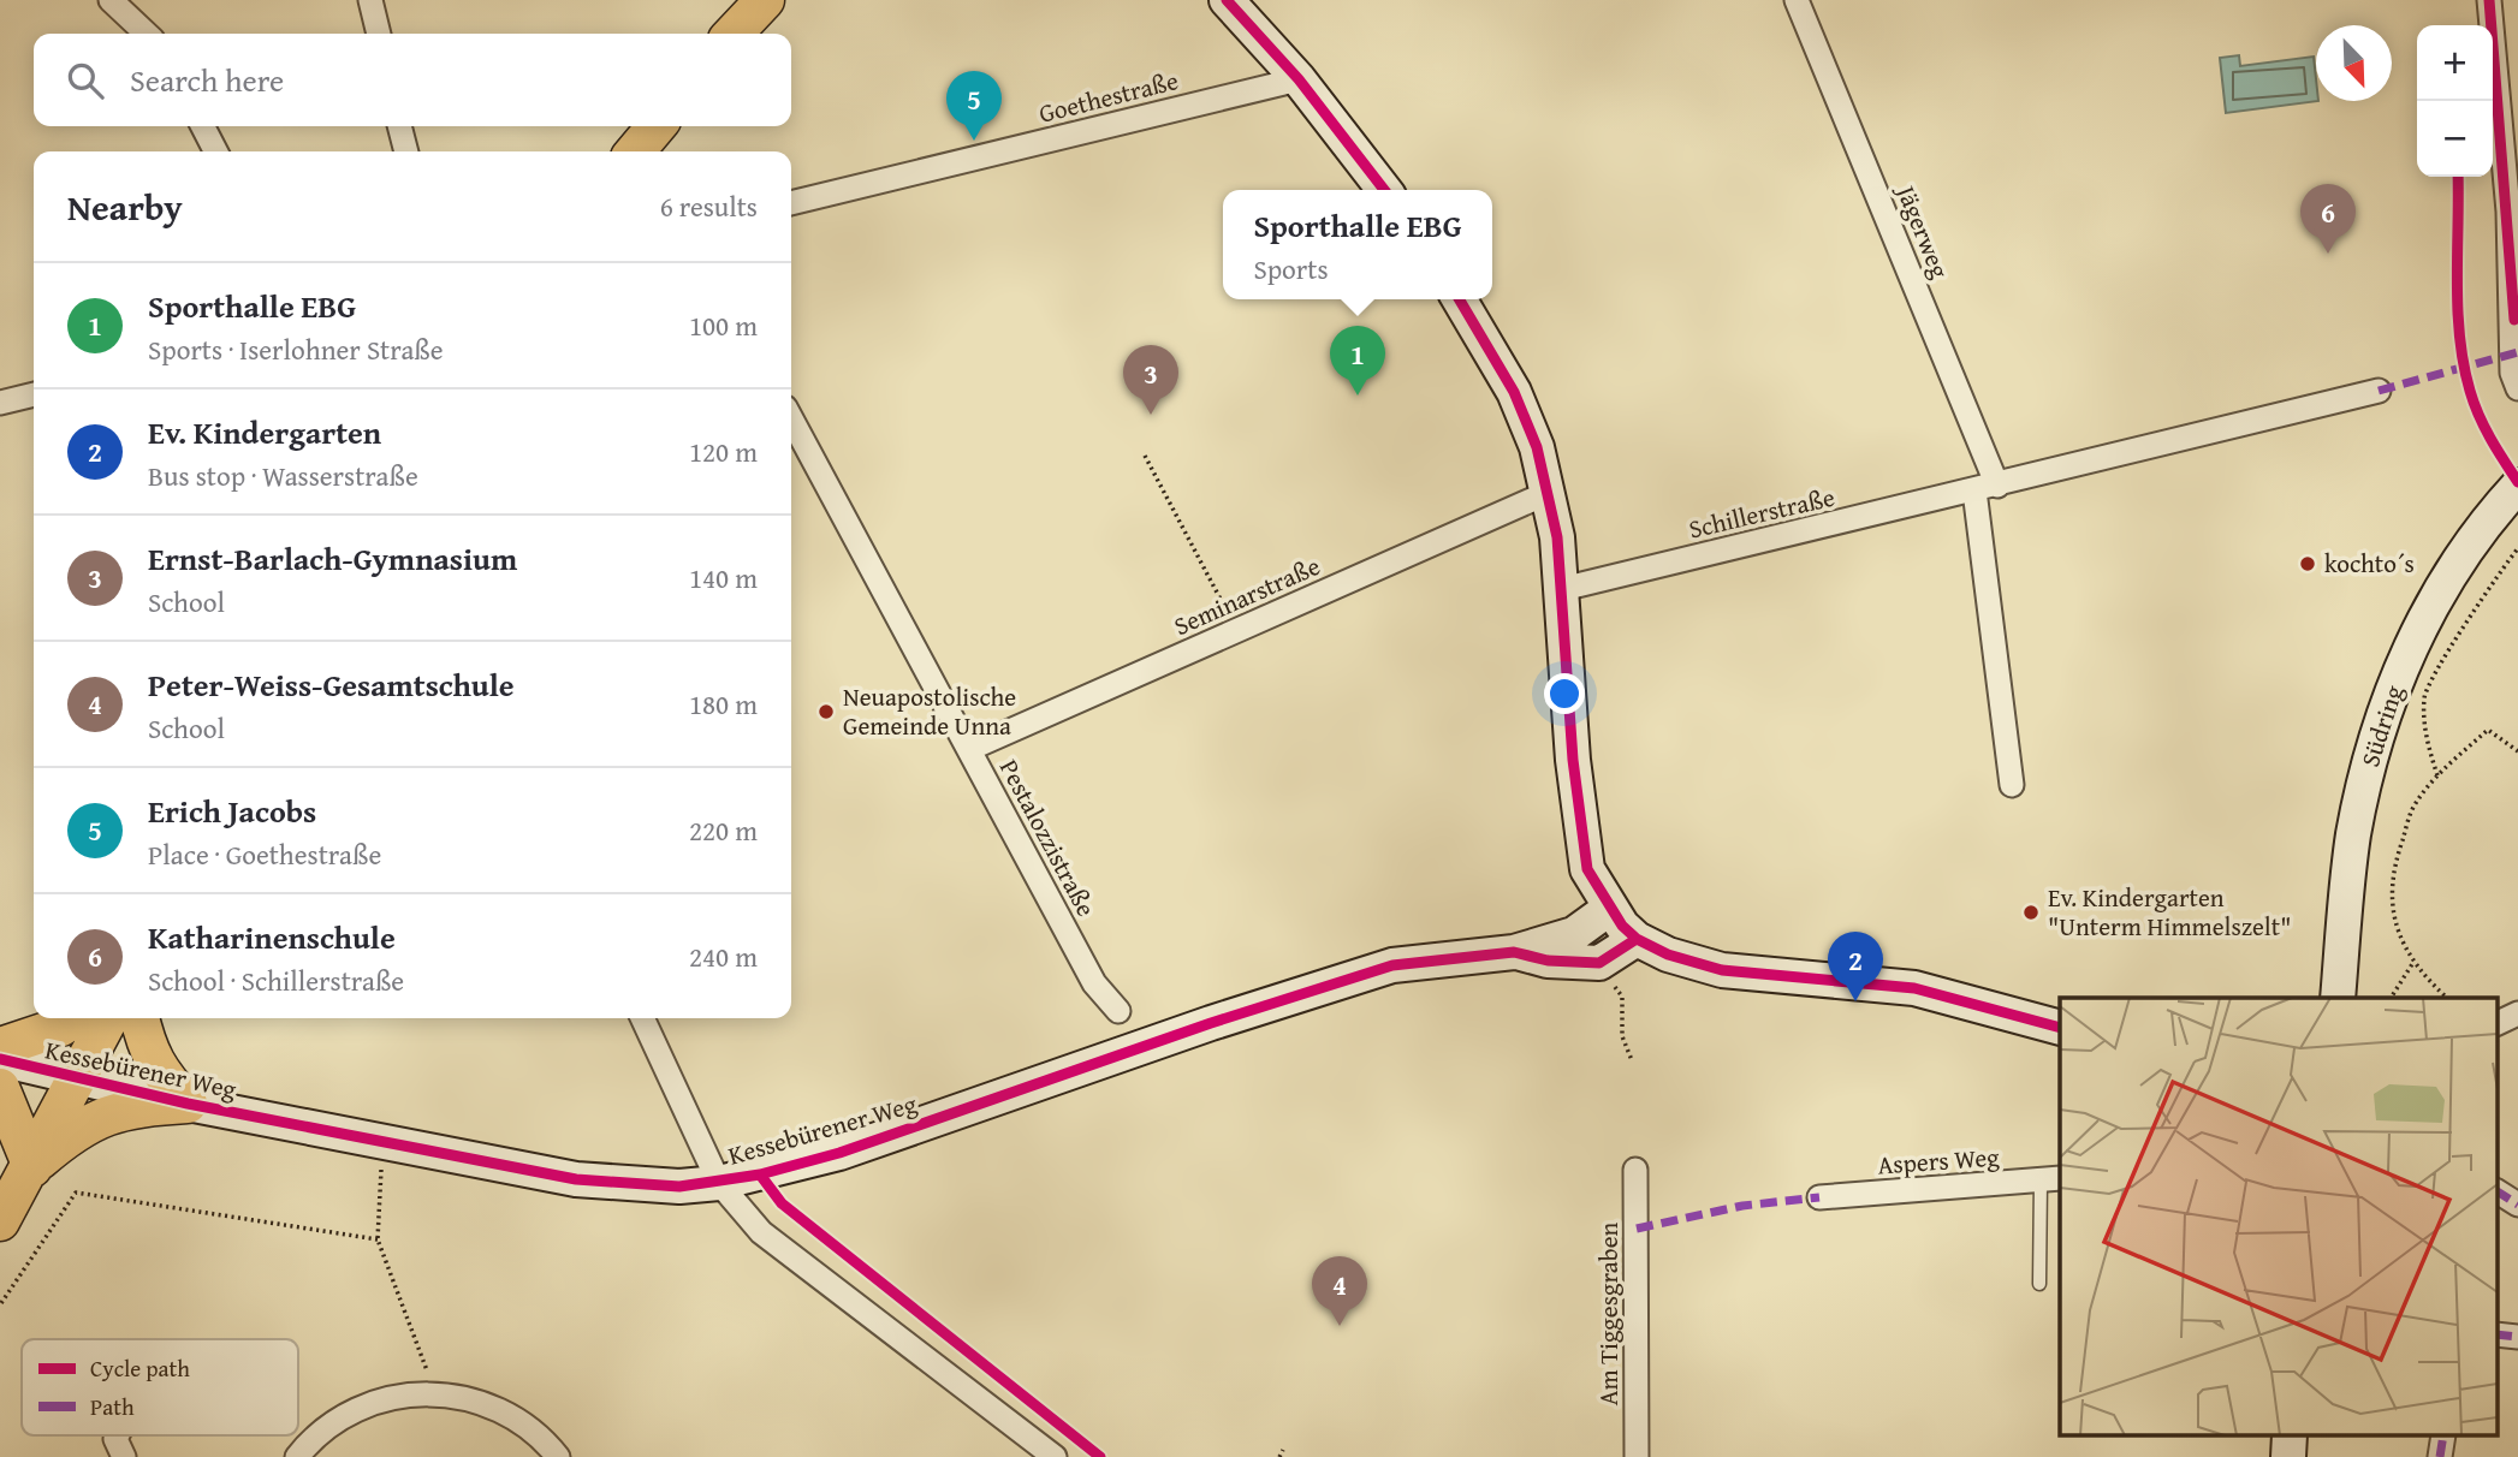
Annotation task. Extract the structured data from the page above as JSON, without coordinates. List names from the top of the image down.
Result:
{
  "streets": {
    "main road": ["Südring", "Kessebürener Weg"],
    "street": [
      "Goethestraße",
      "Jägerweg",
      "Schillerstraße",
      "Seminarstraße",
      "Pestalozzistraße",
      "Aspers Weg",
      "Am Tiggesgraben"
    ]
  },
  "crossings": [
    ["Jägerweg", "Schillerstraße"],
    ["Seminarstraße", "Pestalozzistraße"]
  ],
  "places": ["kochto´s", "Neuapostolische Gemeinde Unna", "Ev. Kindergarten \"Unterm Himmelszelt\""],
  "legend": ["Cycle path", "Path"],
  "north": "bottom right",
  "page": {
    "map_buttons": ["+", "−"],
    "search": "Search here",
    "pins": [
      "5",
      "6",
      "1",
      "3",
      "2",
      "4"
    ],
    "heading": ["Nearby", "6 results"],
    "popup": ["Sporthalle EBG", "Sports"],
    "list": [
      {
        "mark": "1",
        "name": "Sporthalle EBG",
        "note": "Sports · Iserlohner Straße",
        "value": "100 m"
      },
      {
        "mark": "2",
        "name": "Ev. Kindergarten",
        "note": "Bus stop · Wasserstraße",
        "value": "120 m"
      },
      {
        "mark": "3",
        "name": "Ernst-Barlach-Gymnasium",
        "note": "School",
        "value": "140 m"
      },
      {
        "mark": "4",
        "name": "Peter-Weiss-Gesamtschule",
        "note": "School",
        "value": "180 m"
      },
      {
        "mark": "5",
        "name": "Erich Jacobs",
        "note": "Place · Goethestraße",
        "value": "220 m"
      },
      {
        "mark": "6",
        "name": "Katharinenschule",
        "note": "School · Schillerstraße",
        "value": "240 m"
      }
    ]
  }
}
